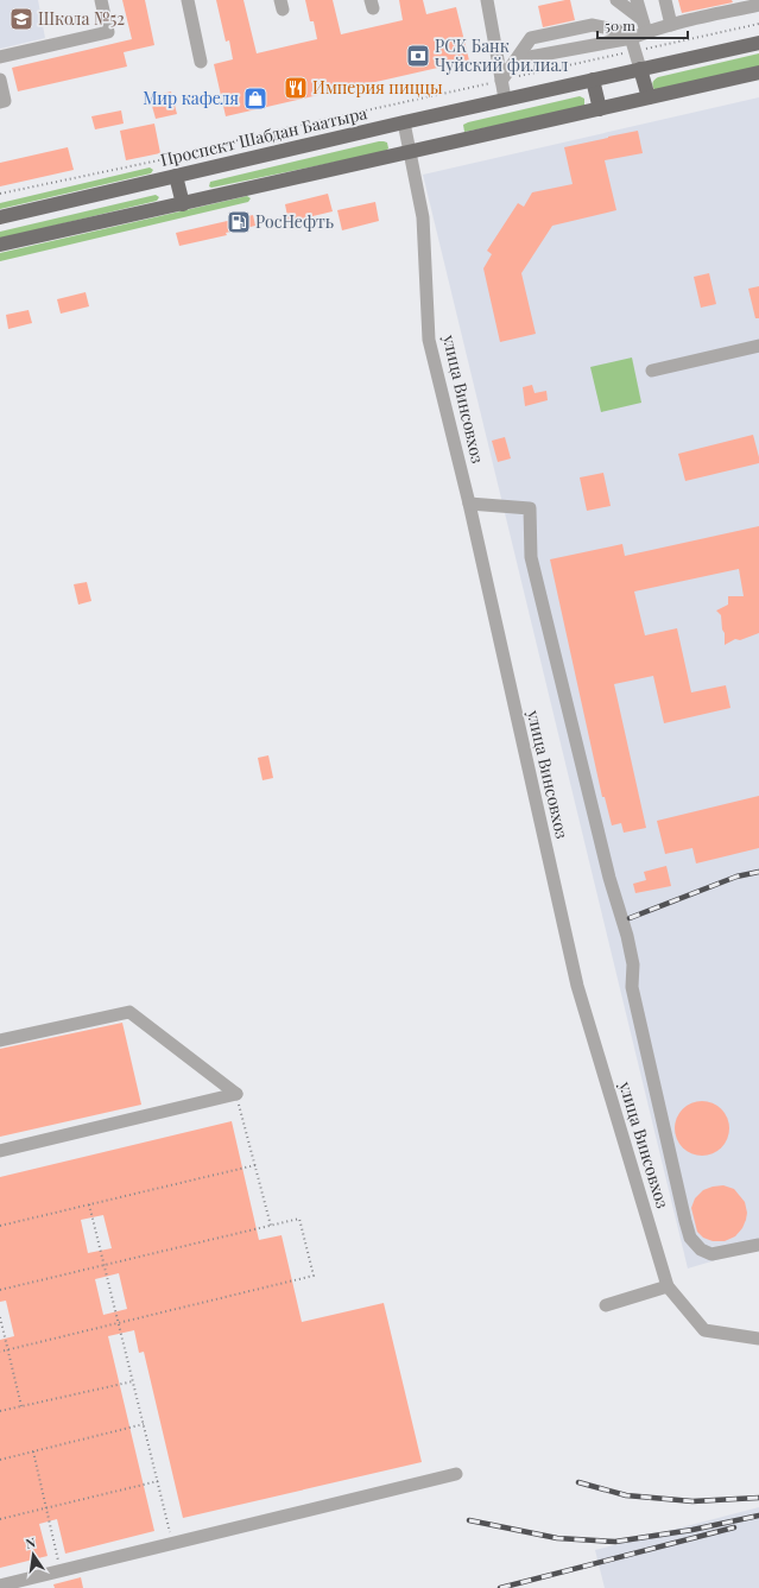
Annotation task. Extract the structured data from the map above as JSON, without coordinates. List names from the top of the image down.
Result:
{
  "streets": {
    "main road": ["Проспект Шабдан Баатыра"],
    "street": ["улица Винсовхоз"]
  },
  "crossings": [
    ["Проспект Шабдан Баатыра", "улица Винсовхоз"]
  ],
  "places": {
    "school or university": ["Школа №52"],
    "bank": ["РСК Банк Чуйский филиал"],
    "restaurant": ["Империя пиццы"],
    "shop": ["Мир кафеля"],
    "fuel station": ["РосНефть"]
  },
  "scale_bar": "50 m",
  "north": "top"
}
